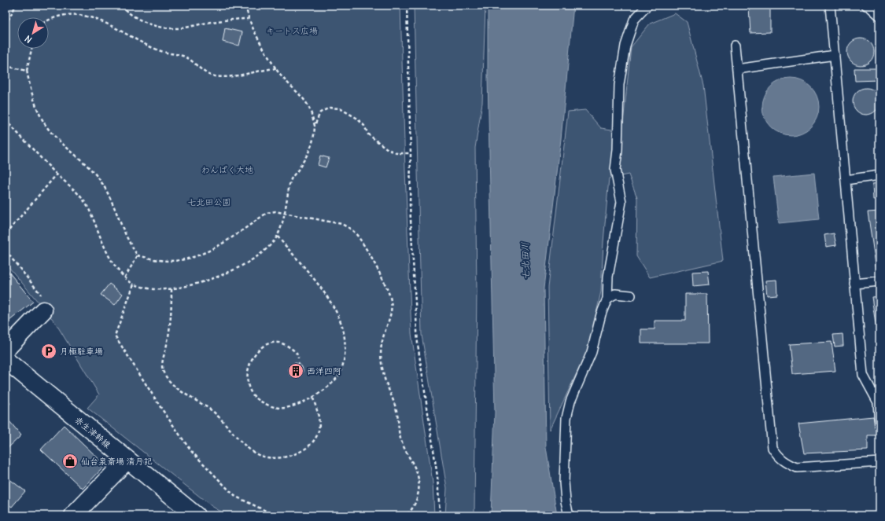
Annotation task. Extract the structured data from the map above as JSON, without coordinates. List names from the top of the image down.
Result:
{
  "streets": {
    "street": ["赤生津幹線"]
  },
  "water": ["七北田川"],
  "parks": ["キートス広場", "わんぱく大地", "七北田公園"],
  "places": {
    "parking": ["月極駐車場"],
    "building": ["西洋四阿"],
    "shop": ["仙台泉斎場 清月記"]
  },
  "north": "bottom left"
}
